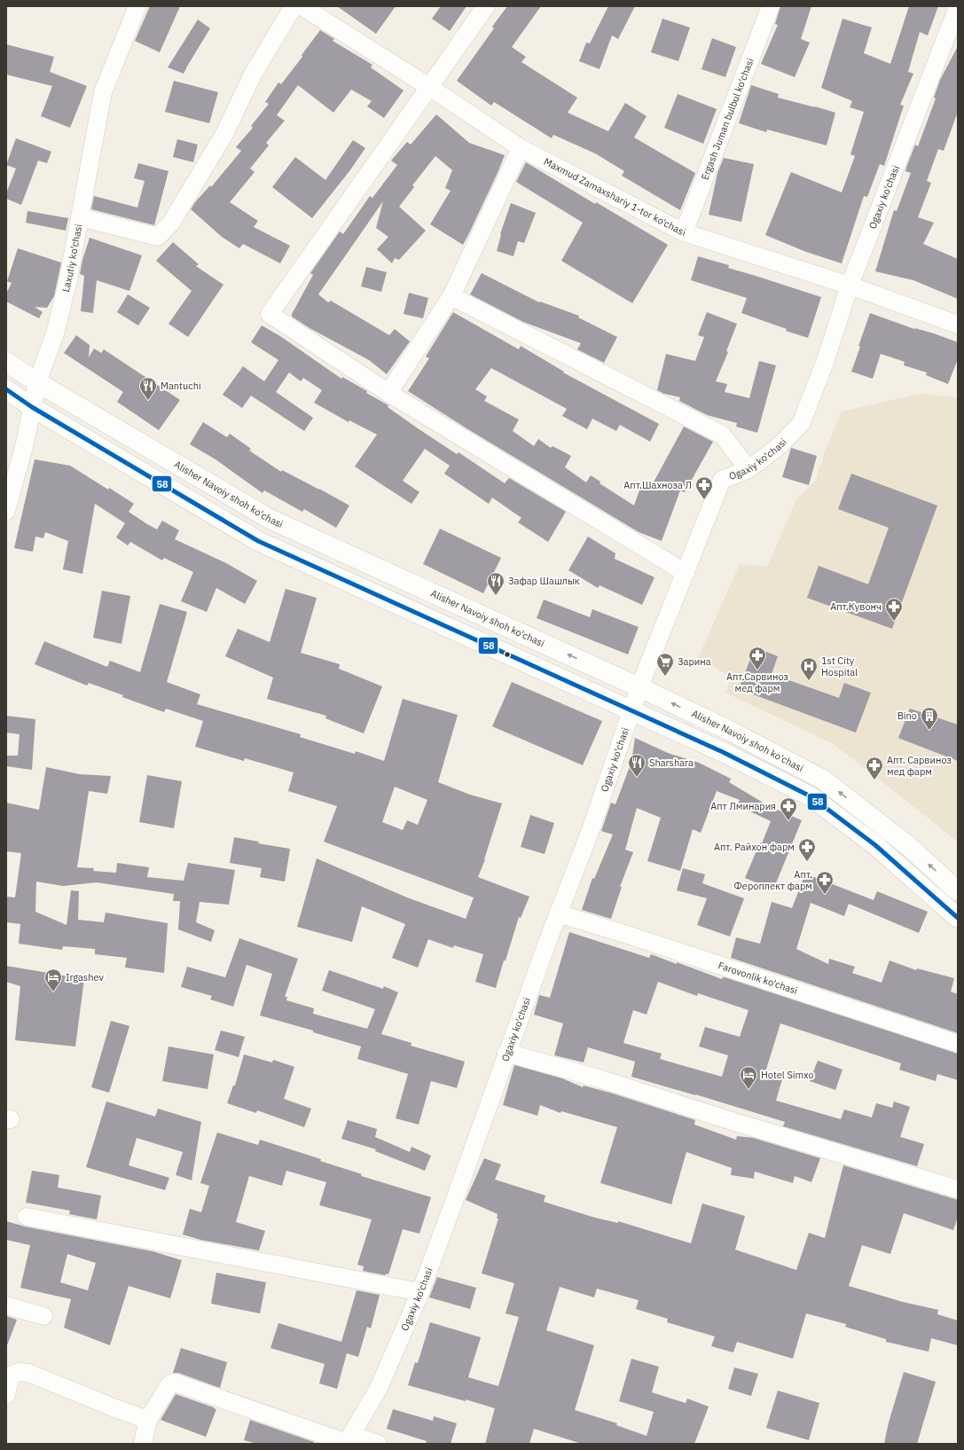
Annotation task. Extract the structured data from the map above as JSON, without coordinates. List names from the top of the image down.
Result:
{
  "streets": {
    "main road": ["Alisher Navoiy shoh ko'chasi"],
    "street": [
      "Ergash Juman bulbul ko'chasi",
      "Maxmud Zamaxshariy 1-tor ko'chasi",
      "Ogaxiy ko'chasi",
      "Laxutiy ko'chasi",
      "Farovonlik ko'chasi"
    ]
  },
  "crossings": [
    ["Ergash Juman bulbul ko'chasi", "Maxmud Zamaxshariy 1-tor ko'chasi"],
    ["Maxmud Zamaxshariy 1-tor ko'chasi", "Ogaxiy ko'chasi"],
    ["Ogaxiy ko'chasi", "Alisher Navoiy shoh ko'chasi"],
    ["Ogaxiy ko'chasi", "Farovonlik ko'chasi"],
    ["Laxutiy ko'chasi", "Alisher Navoiy shoh ko'chasi"]
  ],
  "places": {
    "restaurant": ["Mantuchi", "Зафар Шашлык", "Sharshara"],
    "pharmacy": [
      "Апт.Шахноза Л",
      "Апт.Кувонч",
      "Апт.Сарвиноз мед фарм",
      "Апт. Сарвиноз мед фарм",
      "Апт Лминария",
      "Апт. Райхон фарм",
      "Апт. Фероплект фарм"
    ],
    "supermarket": ["Зарина"],
    "hospital": ["1st City Hospital"],
    "building": ["Bino"],
    "hotel": ["Irgashev", "Hotel Simxo"]
  },
  "lines": ["transit line 58"]
}
